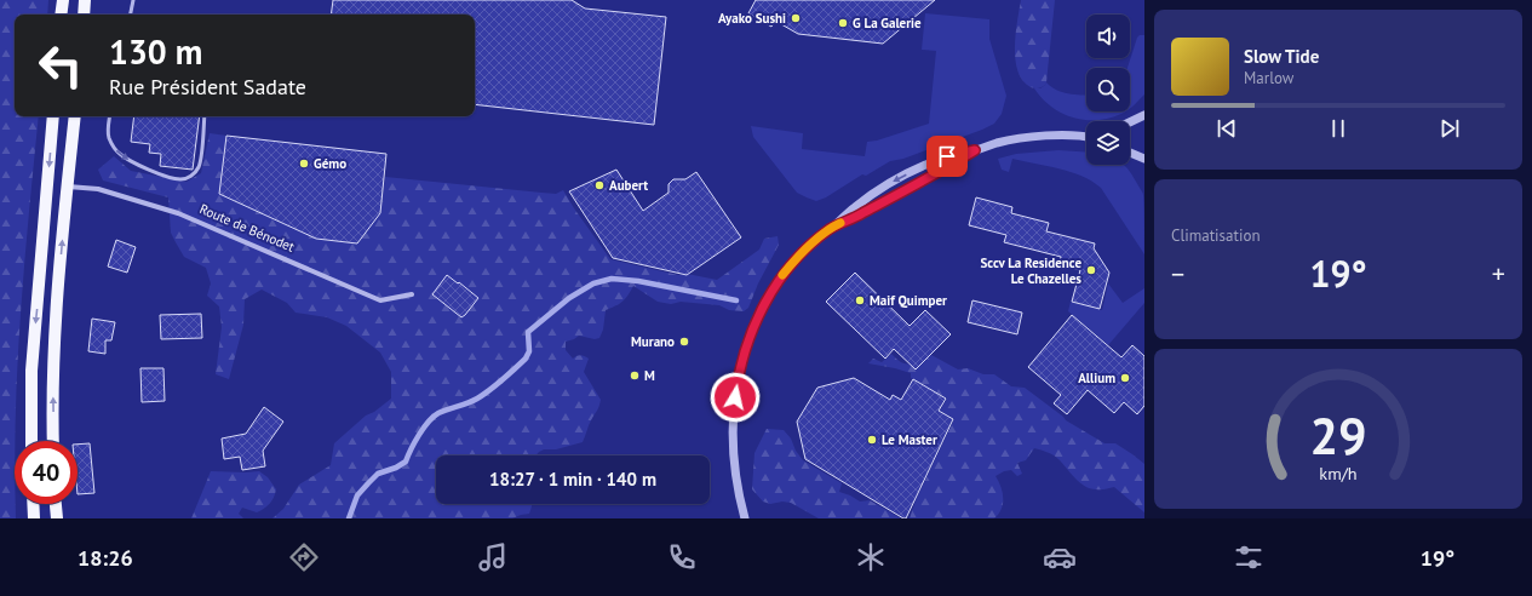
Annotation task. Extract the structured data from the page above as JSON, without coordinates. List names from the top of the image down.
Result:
{
  "streets": {
    "street": ["Route de Bénodet"]
  },
  "places": [
    "Ayako Sushi",
    "G La Galerie",
    "Gémo",
    "Aubert",
    "Sccv La Residence Le Chazelles",
    "Maif Quimper",
    "Murano",
    "M",
    "Allium",
    "Le Master"
  ],
  "page": {
    "turn": ["130 m", "Rue Président Sadate"],
    "song": ["Slow Tide", "Marlow"],
    "tile": "Climatisation",
    "heat": ["−", "19°", "+"],
    "limit": "40",
    "trip": "18:27 · 1 min · 140 m",
    "tabs": ["18:26", "19°"],
    "gauge": ["29", "km/h"]
  }
}
